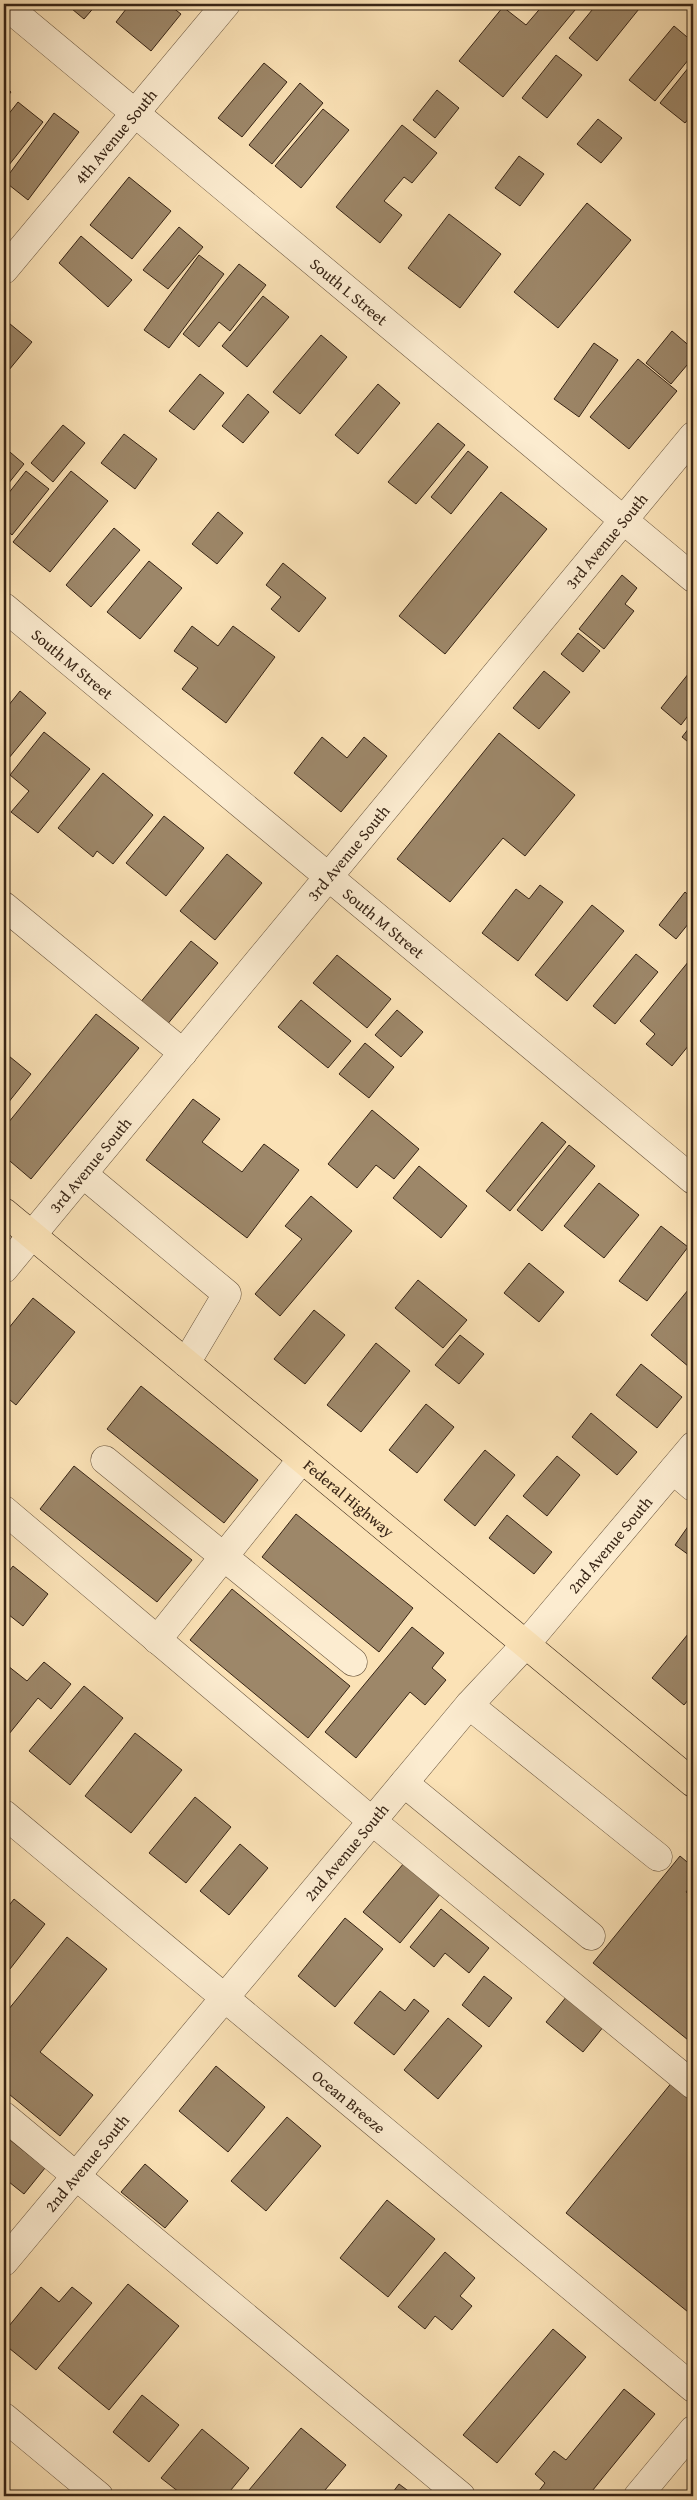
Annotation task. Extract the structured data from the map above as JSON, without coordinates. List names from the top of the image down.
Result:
{
  "streets": {
    "main road": ["Federal Highway"],
    "street": [
      "4th Avenue South",
      "South L Street",
      "3rd Avenue South",
      "South M Street",
      "2nd Avenue South",
      "Ocean Breeze"
    ]
  },
  "crossings": [
    ["4th Avenue South", "South L Street"],
    ["South L Street", "3rd Avenue South"],
    ["3rd Avenue South", "South M Street"],
    ["3rd Avenue South", "Federal Highway"],
    ["Federal Highway", "2nd Avenue South"],
    ["2nd Avenue South", "Ocean Breeze"]
  ]
}
